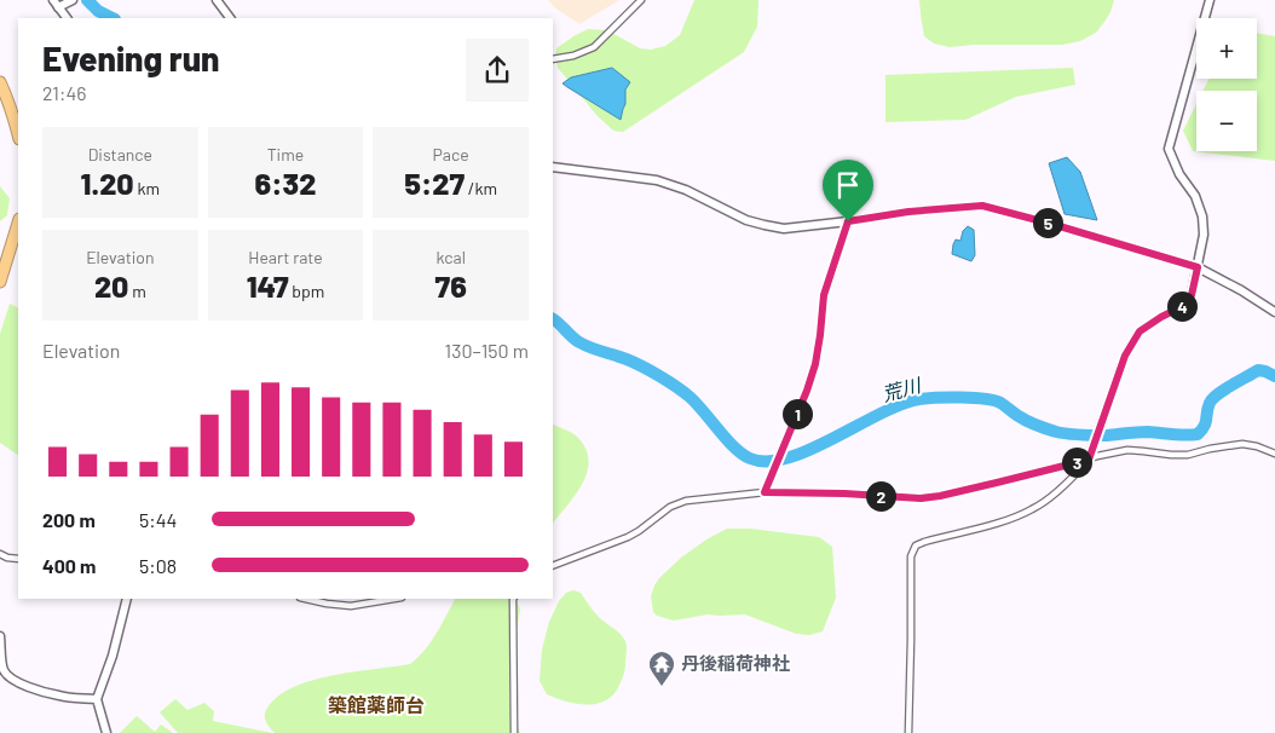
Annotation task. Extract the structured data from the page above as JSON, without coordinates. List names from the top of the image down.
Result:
{
  "districts": ["築館薬師台"],
  "water": ["荒川"],
  "places": {
    "temple": ["丹後稲荷神社"]
  },
  "page": {
    "map_buttons": ["+", "−"],
    "heading": ["Evening run", "21:46"],
    "stats": [
      ["Distance", "1.20 km"],
      ["Time", "6:32"],
      ["Pace", "5:27 /km"],
      ["Elevation", "20 m"],
      ["Heart rate", "147 bpm"],
      ["kcal", "76"]
    ],
    "pins": [
      "5",
      "4",
      "1",
      "3",
      "2"
    ],
    "chart": ["Elevation", "130–150 m"],
    "list": [
      {
        "name": "200 m",
        "note": "5:44"
      },
      {
        "name": "400 m",
        "note": "5:08"
      }
    ]
  }
}
